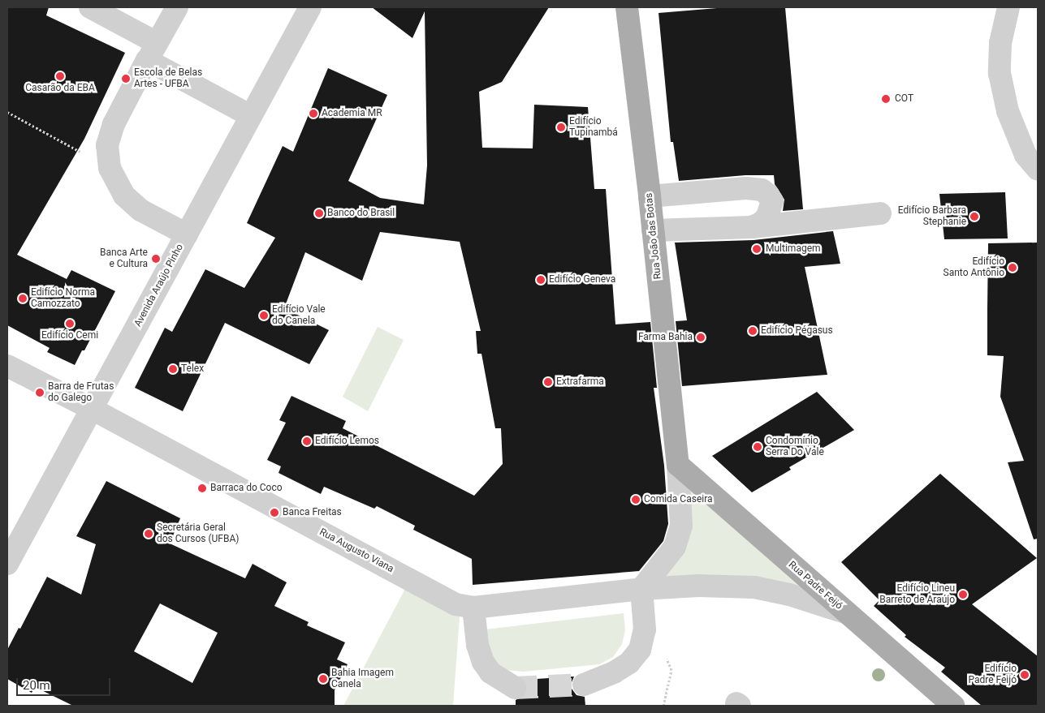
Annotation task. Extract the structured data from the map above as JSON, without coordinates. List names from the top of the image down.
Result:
{
  "streets": {
    "main road": ["Rua João das Botas", "Rua Padre Feijó"],
    "street": ["Avenida Araújo Pinho", "Rua Augusto Viana"]
  },
  "crossings": [
    ["Rua João das Botas", "Rua Padre Feijó"],
    ["Avenida Araújo Pinho", "Rua Augusto Viana"],
    ["Rua Augusto Viana", "Rua Padre Feijó"]
  ],
  "places": [
    "Casarão da EBA",
    "Escola de Belas Artes - UFBA",
    "COT",
    "Academia MR",
    "Edifício Tupinambá",
    "Banco do Brasil",
    "Edifício Barbara Stephanie",
    "Multimagem",
    "Banca Arte e Cultura",
    "Edifício Santo Antônio",
    "Edifício Geneva",
    "Edifício Norma Camozzato",
    "Edifício Vale do Canela",
    "Edifício Cemi",
    "Edifício Pégasus",
    "Farma Bahia",
    "Telex",
    "Extrafarma",
    "Barra de Frutas do Galego",
    "Edifício Lemos",
    "Condomínio Serra Do Vale",
    "Barraca do Coco",
    "Comida Caseira",
    "Banca Freitas",
    "Secretária Geral dos Cursos (UFBA)",
    "Edifício Lineu Barreto de Araújo",
    "Edifício Padre Feijó",
    "Bahia Imagem Canela"
  ],
  "scale_bar": "20 m"
}
